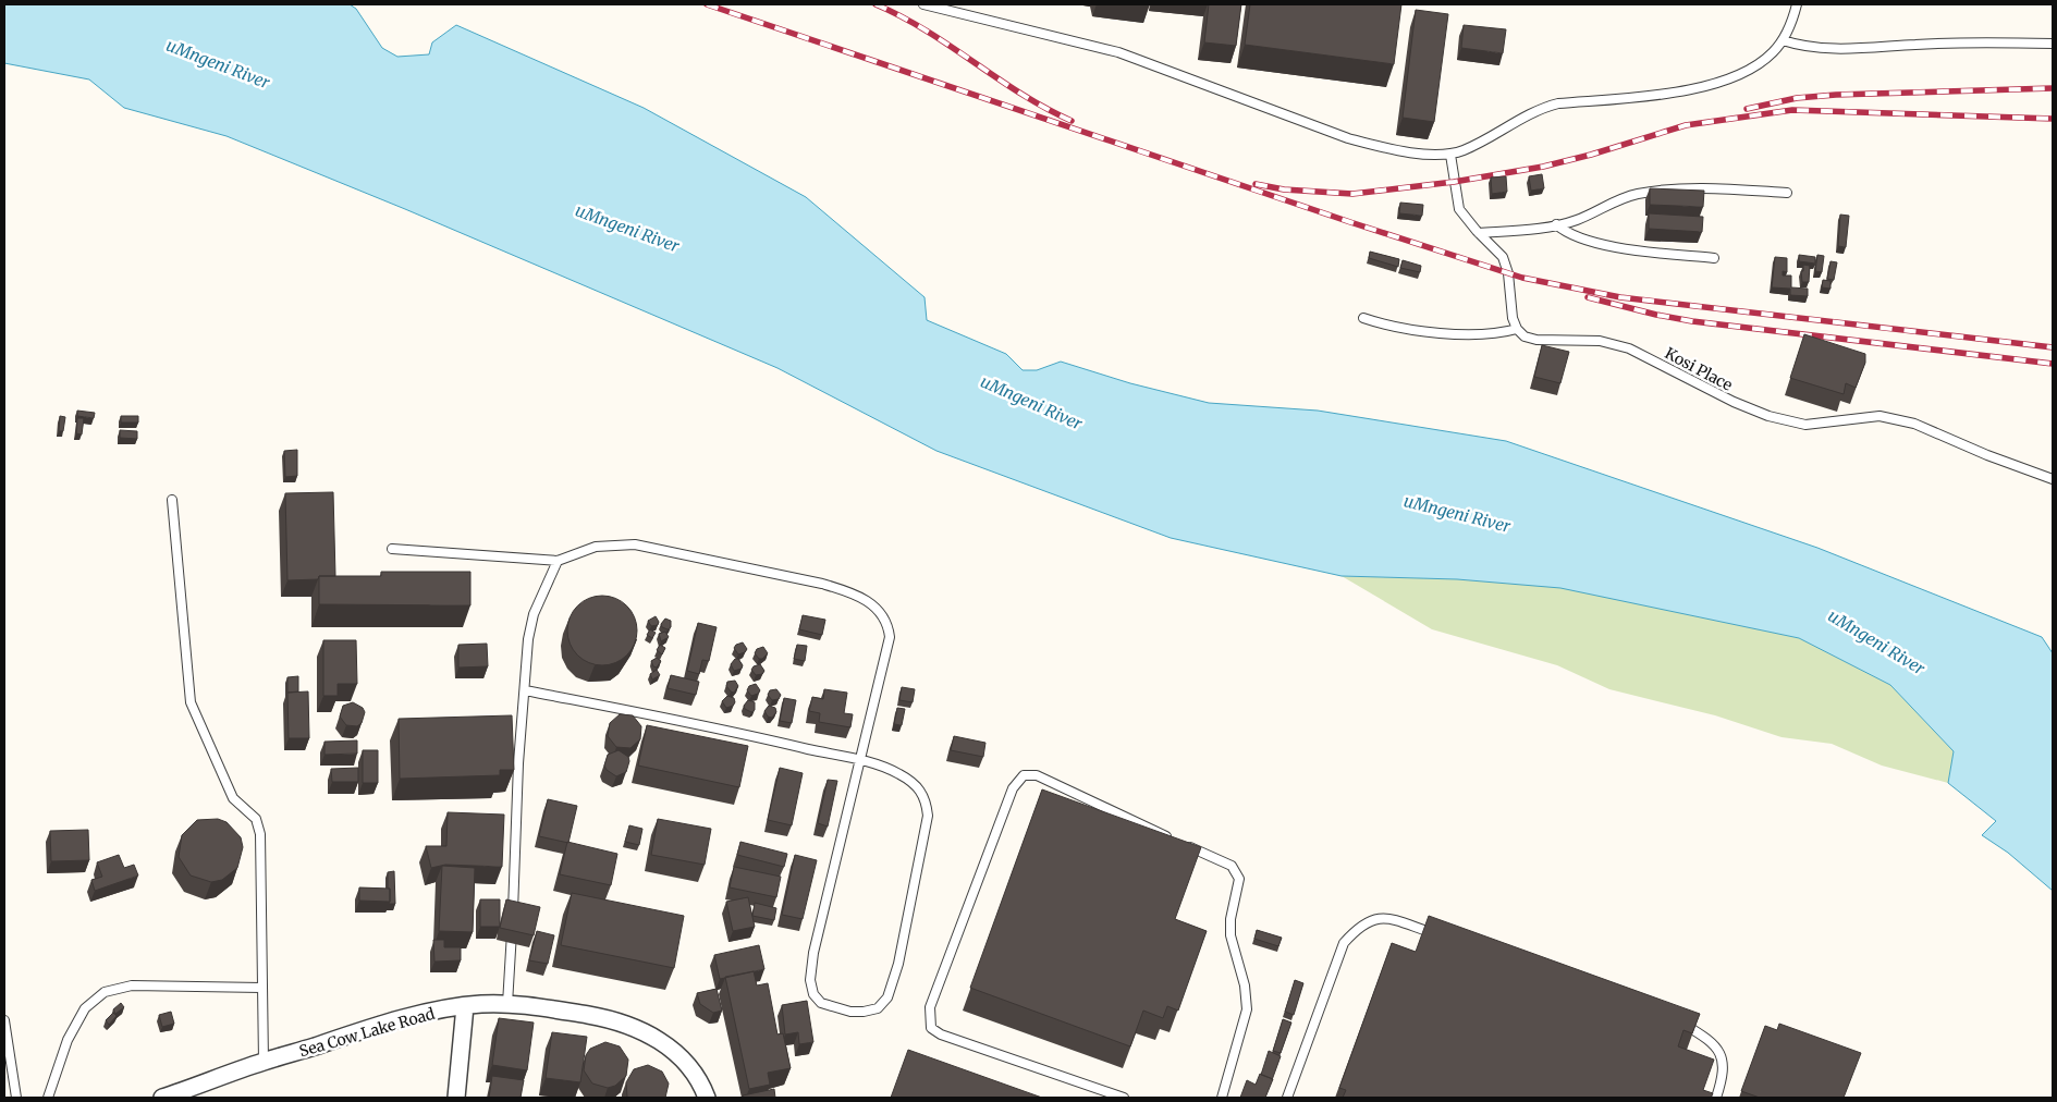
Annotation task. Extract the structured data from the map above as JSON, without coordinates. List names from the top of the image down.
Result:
{
  "streets": {
    "street": ["Sea Cow Lake Road"],
    "lane": ["Kosi Place"]
  },
  "water": ["uMngeni River"]
}
